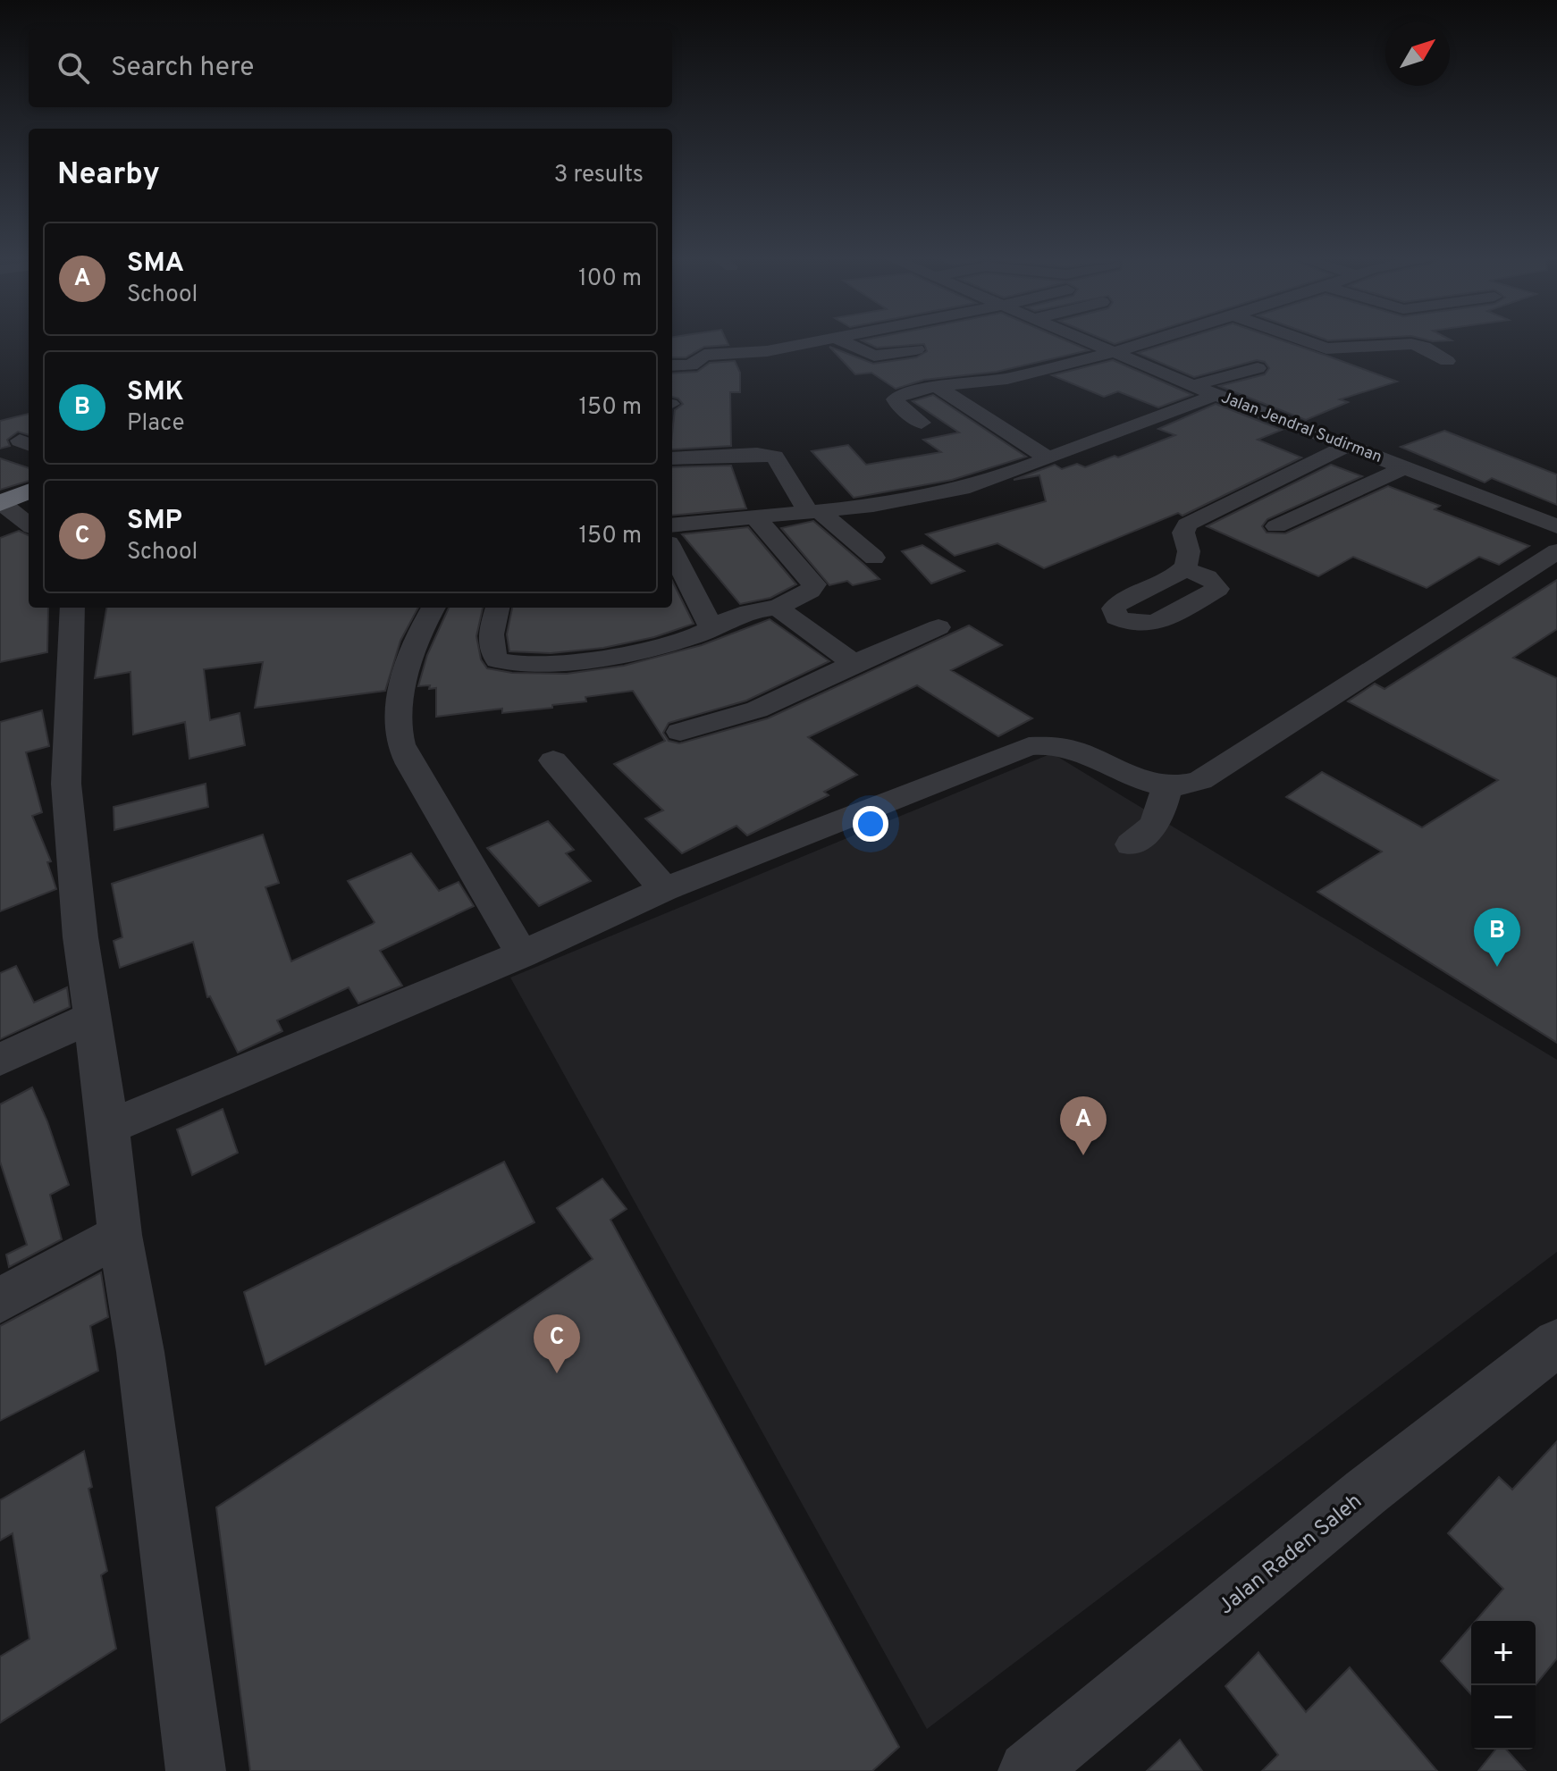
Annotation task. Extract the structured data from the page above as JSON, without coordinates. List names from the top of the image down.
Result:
{
  "streets": {
    "street": ["Jalan Jendral Sudirman", "Jalan Raden Saleh"]
  },
  "north": "top right",
  "page": {
    "search": "Search here",
    "heading": ["Nearby", "3 results"],
    "list": [
      {
        "mark": "A",
        "name": "SMA",
        "note": "School",
        "value": "100 m"
      },
      {
        "mark": "B",
        "name": "SMK",
        "note": "Place",
        "value": "150 m"
      },
      {
        "mark": "C",
        "name": "SMP",
        "note": "School",
        "value": "150 m"
      }
    ],
    "pins": ["B", "A", "C"],
    "map_buttons": ["+", "−"]
  }
}
